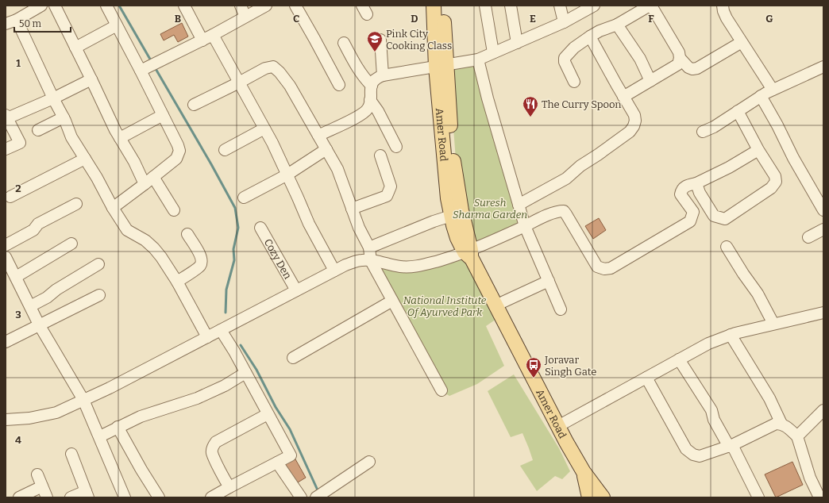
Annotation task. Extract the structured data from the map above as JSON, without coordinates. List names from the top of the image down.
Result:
{
  "streets": {
    "main road": ["Amer Road"],
    "street": ["Cozy Den"]
  },
  "parks": ["Suresh Sharma Garden", "National Institute Of Ayurved Park"],
  "places": {
    "school or university": ["Pink City Cooking Class"],
    "restaurant": ["The Curry Spoon"],
    "bus stop": ["Joravar Singh Gate"]
  },
  "scale_bar": "50 m",
  "grid": {
    "columns": [
      "B",
      "C",
      "D",
      "E",
      "F",
      "G"
    ],
    "rows": [
      "1",
      "2",
      "3",
      "4"
    ]
  }
}
